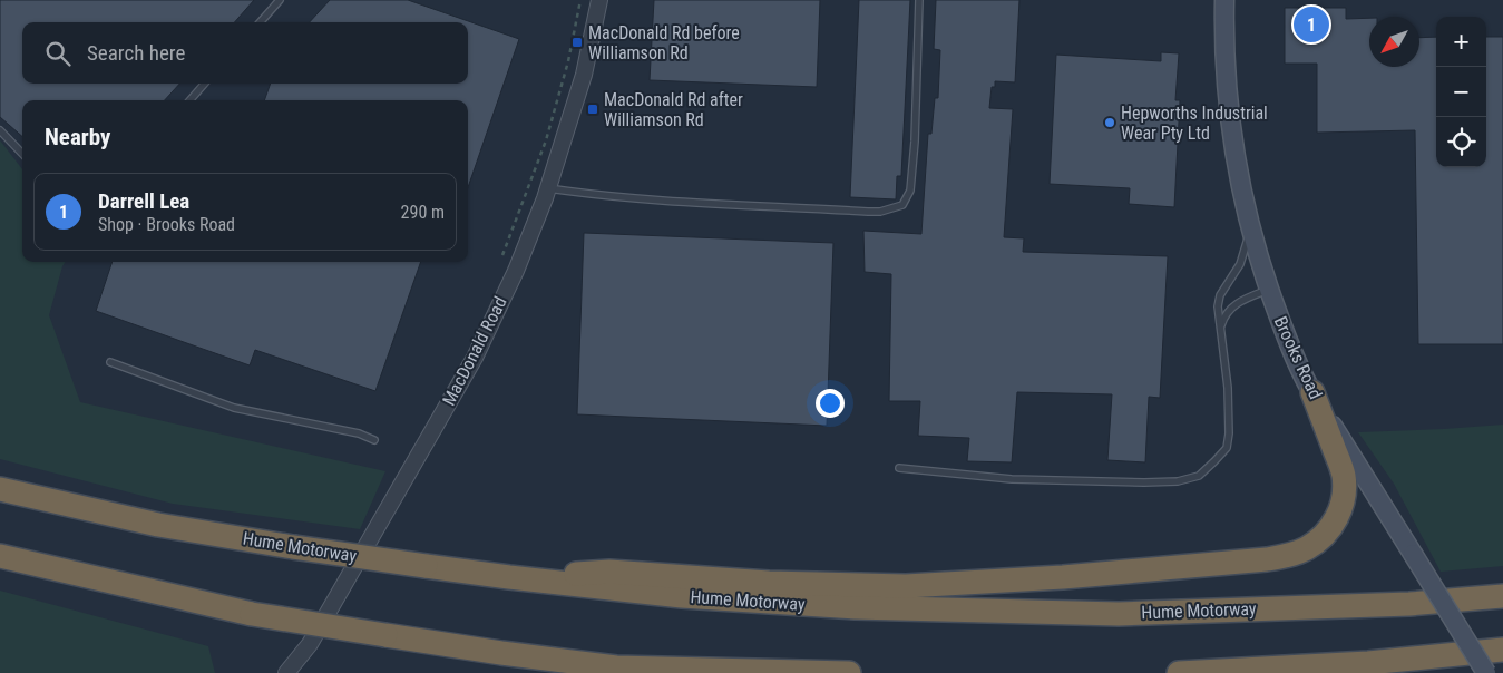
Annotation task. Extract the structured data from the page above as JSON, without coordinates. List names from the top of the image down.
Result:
{
  "streets": {
    "highway": ["Hume Motorway"],
    "main road": ["Brooks Road"],
    "street": ["MacDonald Road"]
  },
  "places": {
    "transit": ["MacDonald Rd before Williamson Rd", "MacDonald Rd after Williamson Rd"],
    "other": ["Hepworths Industrial Wear Pty Ltd"]
  },
  "north": "bottom left",
  "page": {
    "pins": "1",
    "map_buttons": ["+", "−"],
    "search": "Search here",
    "heading": "Nearby",
    "list": [
      {
        "mark": "1",
        "name": "Darrell Lea",
        "note": "Shop · Brooks Road",
        "value": "290 m"
      }
    ]
  }
}
